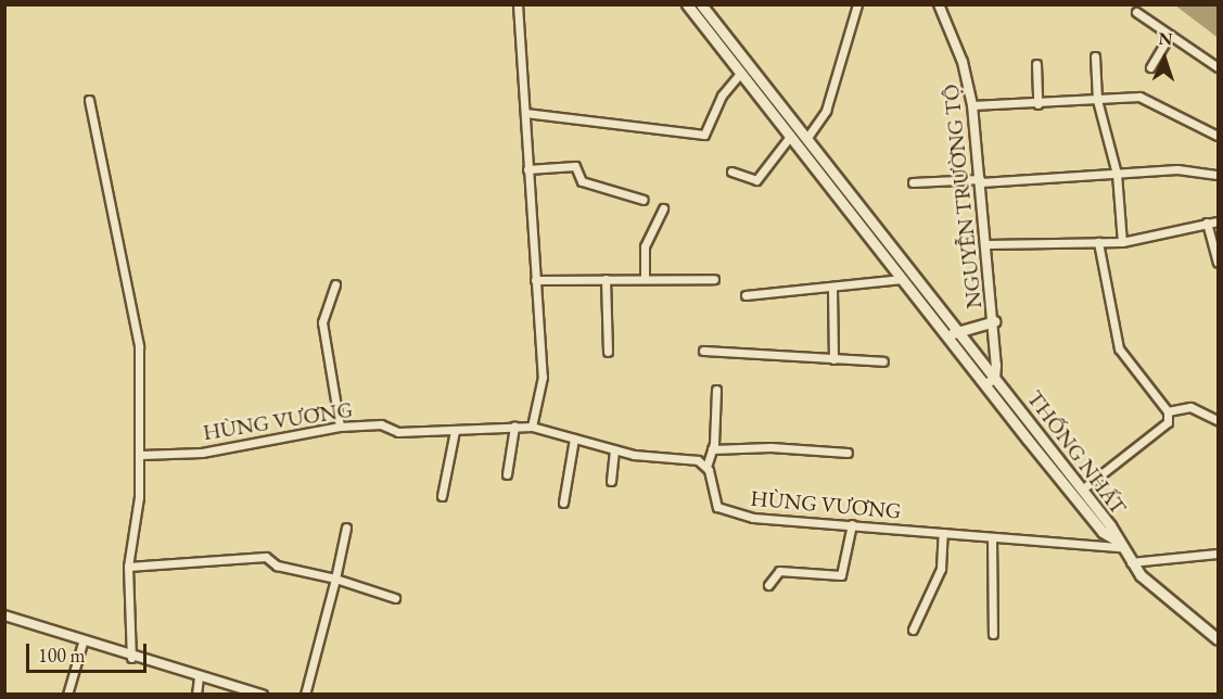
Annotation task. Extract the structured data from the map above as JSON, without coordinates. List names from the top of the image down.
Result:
{
  "streets": {
    "main road": ["THỐNG NHẤT"],
    "street": ["NGUYỄN TRƯỜNG TỘ", "HÙNG VƯƠNG"]
  },
  "crossings": [
    ["NGUYỄN TRƯỜNG TỘ", "THỐNG NHẤT"],
    ["HÙNG VƯƠNG", "THỐNG NHẤT"]
  ],
  "scale_bar": "100 m",
  "north": "top"
}
